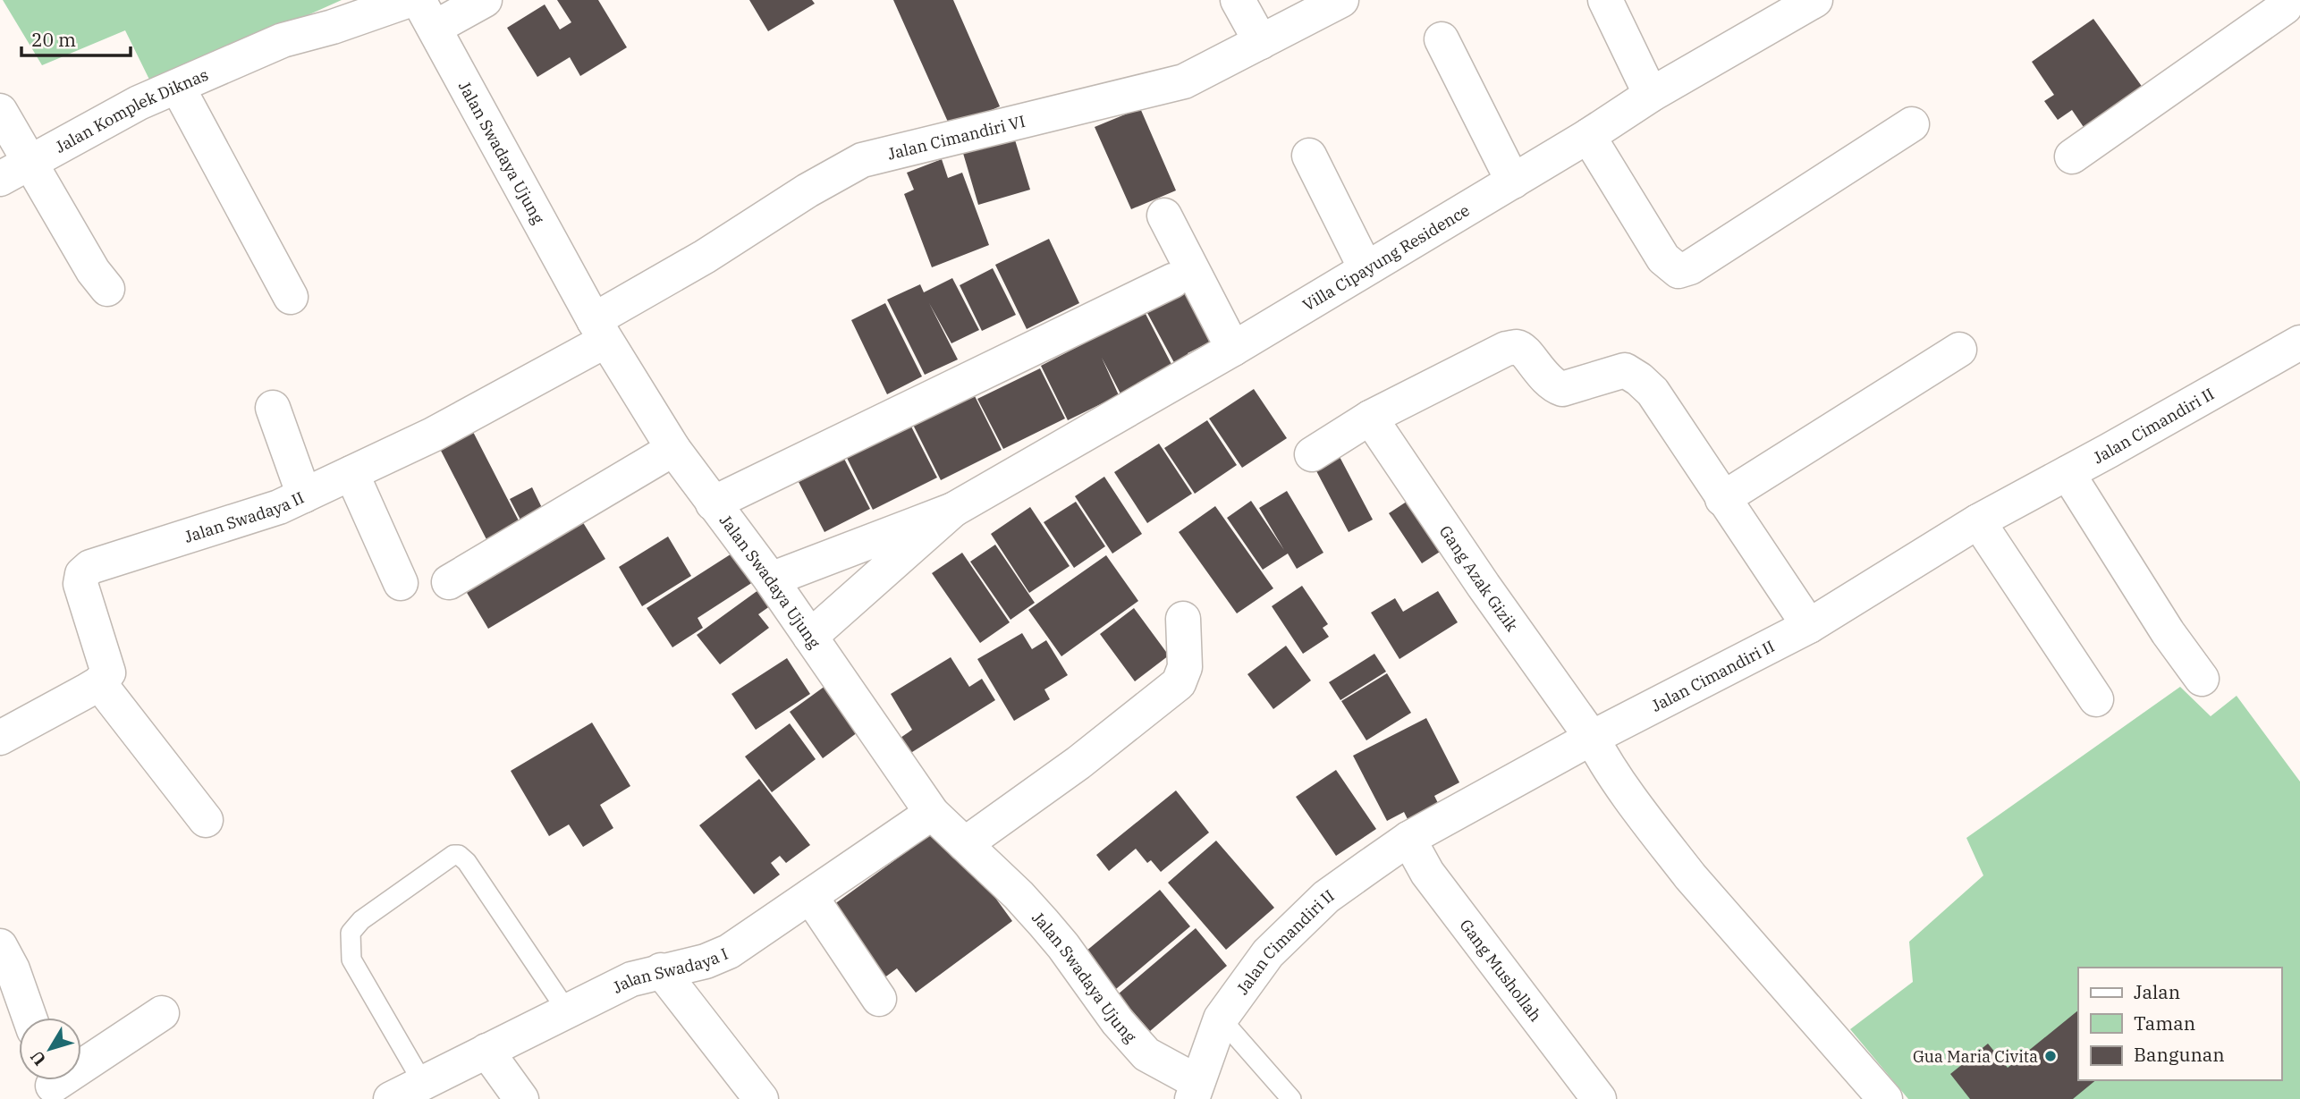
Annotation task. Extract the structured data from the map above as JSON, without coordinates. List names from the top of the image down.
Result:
{
  "streets": {
    "street": [
      "Jalan Komplek Diknas",
      "Jalan Cimandiri VI",
      "Jalan Swadaya Ujung",
      "Villa Cipayung Residence",
      "Jalan Cimandiri II",
      "Jalan Swadaya II",
      "Gang Azak Gizik",
      "Jalan Swadaya I",
      "Gang Mushollah"
    ]
  },
  "crossings": [
    ["Jalan Cimandiri VI", "Jalan Swadaya Ujung"],
    ["Jalan Cimandiri VI", "Jalan Swadaya II"],
    ["Jalan Swadaya Ujung", "Villa Cipayung Residence"],
    ["Jalan Swadaya Ujung", "Jalan Cimandiri II"],
    ["Jalan Swadaya Ujung", "Jalan Swadaya II"],
    ["Jalan Swadaya Ujung", "Jalan Swadaya I"],
    ["Jalan Cimandiri II", "Gang Azak Gizik"],
    ["Jalan Cimandiri II", "Gang Mushollah"]
  ],
  "places": ["Gua Maria Civita"],
  "legend": ["Jalan", "Taman", "Bangunan"],
  "scale_bar": "20 m",
  "north": "bottom left"
}
